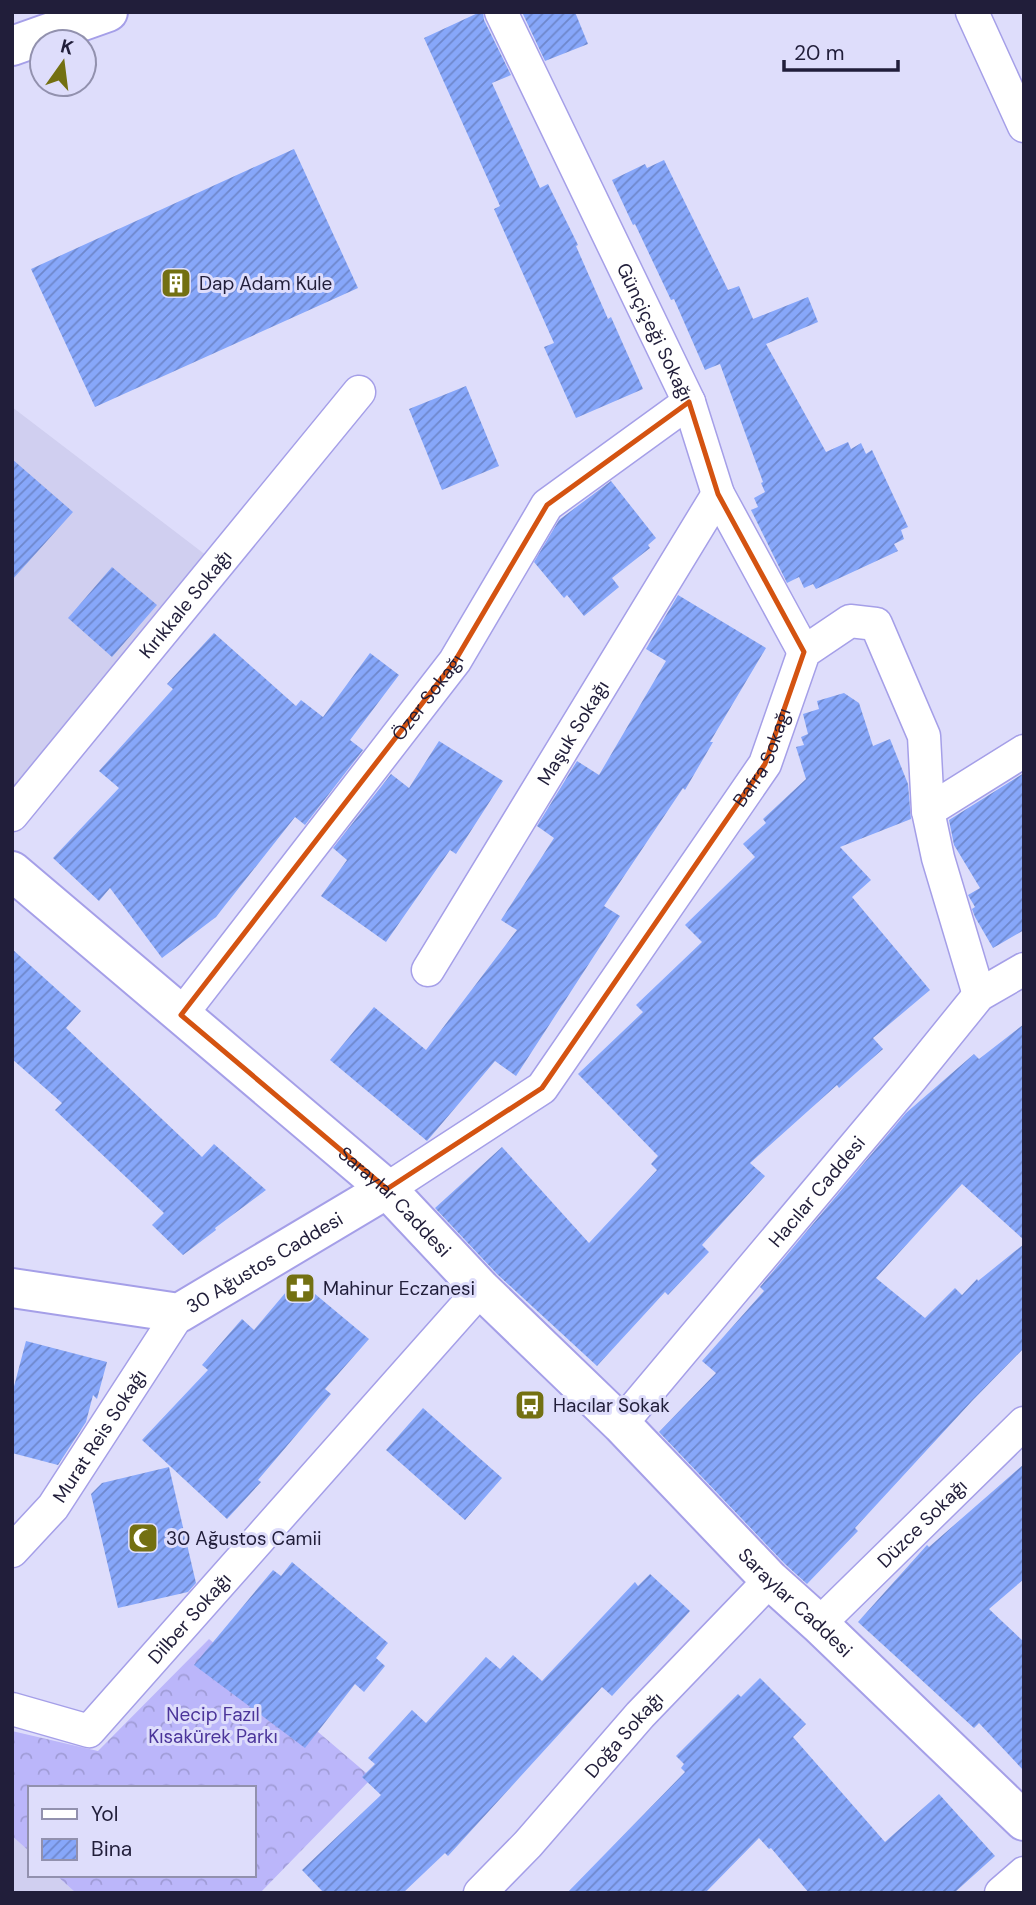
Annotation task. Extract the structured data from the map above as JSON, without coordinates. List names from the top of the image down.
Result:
{
  "streets": {
    "street": [
      "Günçiçeği Sokağı",
      "Kırıkkale Sokağı",
      "Özer Sokağı",
      "Maşuk Sokağı",
      "Bafra Sokağı",
      "Hacılar Caddesi",
      "Saraylar Caddesi",
      "30 Ağustos Caddesi",
      "Murat Reis Sokağı",
      "Düzce Sokağı",
      "Dilber Sokağı",
      "Doğa Sokağı"
    ]
  },
  "crossings": [
    ["Günçiçeği Sokağı", "Özer Sokağı"],
    ["Günçiçeği Sokağı", "Maşuk Sokağı"],
    ["Günçiçeği Sokağı", "Bafra Sokağı"],
    ["Özer Sokağı", "Saraylar Caddesi"],
    ["Bafra Sokağı", "Saraylar Caddesi"],
    ["Bafra Sokağı", "30 Ağustos Caddesi"],
    ["Hacılar Caddesi", "Saraylar Caddesi"],
    ["Saraylar Caddesi", "30 Ağustos Caddesi"],
    ["Saraylar Caddesi", "Düzce Sokağı"],
    ["Saraylar Caddesi", "Dilber Sokağı"],
    ["Saraylar Caddesi", "Doğa Sokağı"],
    ["30 Ağustos Caddesi", "Murat Reis Sokağı"]
  ],
  "parks": ["Necip Fazıl Kısakürek Parkı"],
  "places": {
    "building": ["Dap Adam Kule"],
    "pharmacy": ["Mahinur Eczanesi"],
    "bus stop": ["Hacılar Sokak"],
    "mosque": ["30 Ağustos Camii"]
  },
  "legend": ["Yol", "Bina"],
  "scale_bar": "20 m",
  "north": "top"
}
